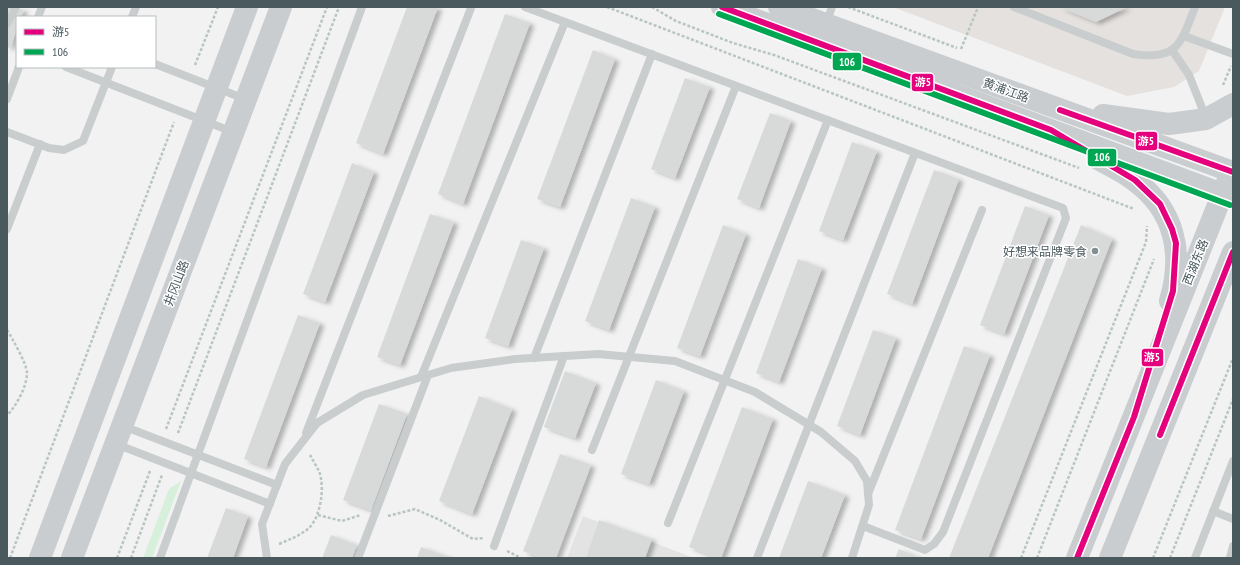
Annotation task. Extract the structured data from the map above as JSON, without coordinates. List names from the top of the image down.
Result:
{
  "streets": {
    "street": ["黄浦江路", "西湖东路", "井冈山路"]
  },
  "crossings": [
    ["黄浦江路", "西湖东路"]
  ],
  "places": ["好想来品牌零食"],
  "lines": ["transit line 游5", "transit line 106"],
  "legend": ["游5", "106"]
}
